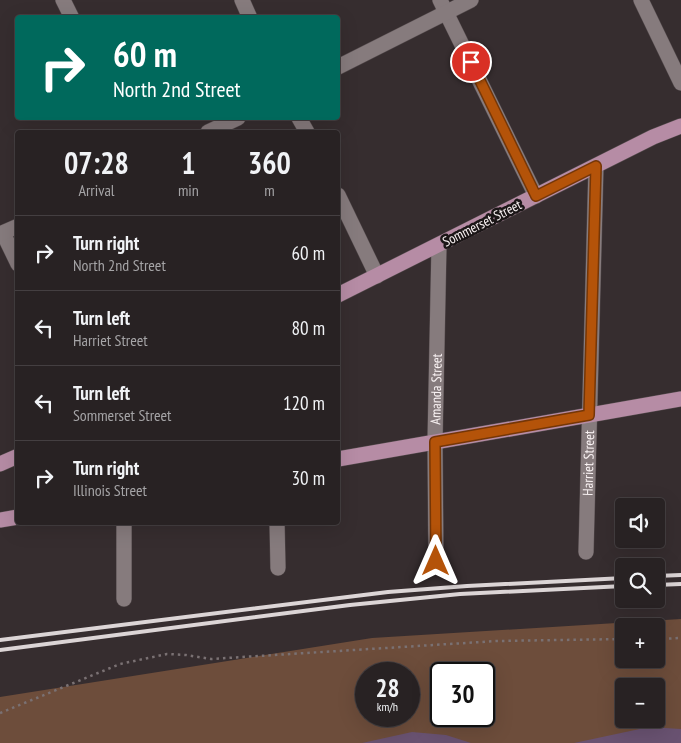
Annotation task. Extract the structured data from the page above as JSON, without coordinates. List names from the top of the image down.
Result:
{
  "streets": {
    "main road": ["Sommerset Street"],
    "street": ["Amanda Street", "Harriet Street"]
  },
  "crossings": [
    ["Sommerset Street", "Amanda Street"],
    ["Sommerset Street", "Harriet Street"]
  ],
  "page": {
    "turn": ["60 m", "North 2nd Street"],
    "eta": [
      "07:28",
      "Arrival",
      "1",
      "min",
      "360",
      "m"
    ],
    "list": [
      {
        "name": "Turn right",
        "note": "North 2nd Street",
        "value": "60 m"
      },
      {
        "name": "Turn left",
        "note": "Harriet Street",
        "value": "80 m"
      },
      {
        "name": "Turn left",
        "note": "Sommerset Street",
        "value": "120 m"
      },
      {
        "name": "Turn right",
        "note": "Illinois Street",
        "value": "30 m"
      }
    ],
    "map_buttons": ["+", "−"],
    "speed": "28 km/h",
    "limit": "30"
  }
}
